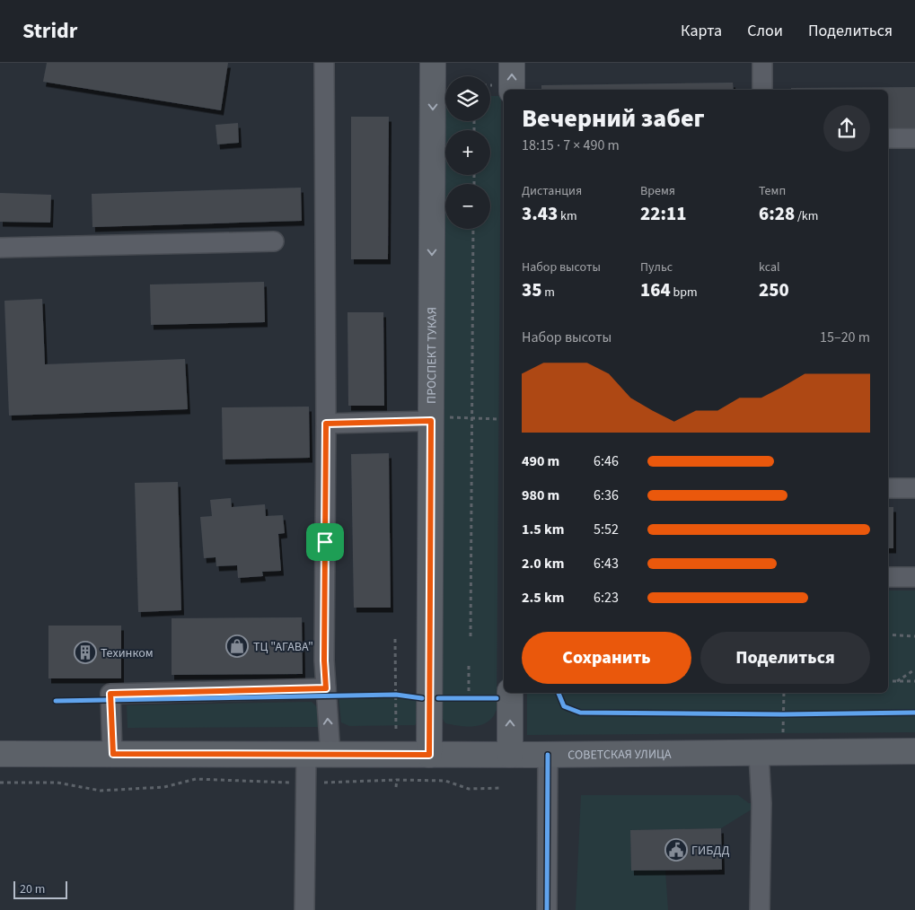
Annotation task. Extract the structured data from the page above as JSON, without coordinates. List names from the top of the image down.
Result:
{
  "streets": {
    "main road": ["ПРОСПЕКТ ТУКАЯ", "СОВЕТСКАЯ УЛИЦА"]
  },
  "crossings": [
    ["ПРОСПЕКТ ТУКАЯ", "СОВЕТСКАЯ УЛИЦА"]
  ],
  "one_way": ["ПРОСПЕКТ ТУКАЯ"],
  "places": {
    "shop": ["ТЦ \"АГАВА\""],
    "building": ["Техинком"],
    "public building": ["ГИБДД"]
  },
  "scale_bar": "20 m",
  "page": {
    "header": "Stridr",
    "nav": ["Карта", "Слои", "Поделиться"],
    "map_buttons": ["+", "−"],
    "heading": ["Вечерний забег", "18:15 · 7 × 490 m"],
    "stats": [
      ["Дистанция", "3.43 km"],
      ["Время", "22:11"],
      ["Темп", "6:28 /km"],
      ["Набор высоты", "35 m"],
      ["Пульс", "164 bpm"],
      ["kcal", "250"]
    ],
    "chart": ["Набор высоты", "15–20 m"],
    "list": [
      {
        "name": "490 m",
        "note": "6:46"
      },
      {
        "name": "980 m",
        "note": "6:36"
      },
      {
        "name": "1.5 km",
        "note": "5:52"
      },
      {
        "name": "2.0 km",
        "note": "6:43"
      },
      {
        "name": "2.5 km",
        "note": "6:23"
      }
    ],
    "buttons": ["Сохранить", "Поделиться"],
    "scale": "20 m"
  }
}
